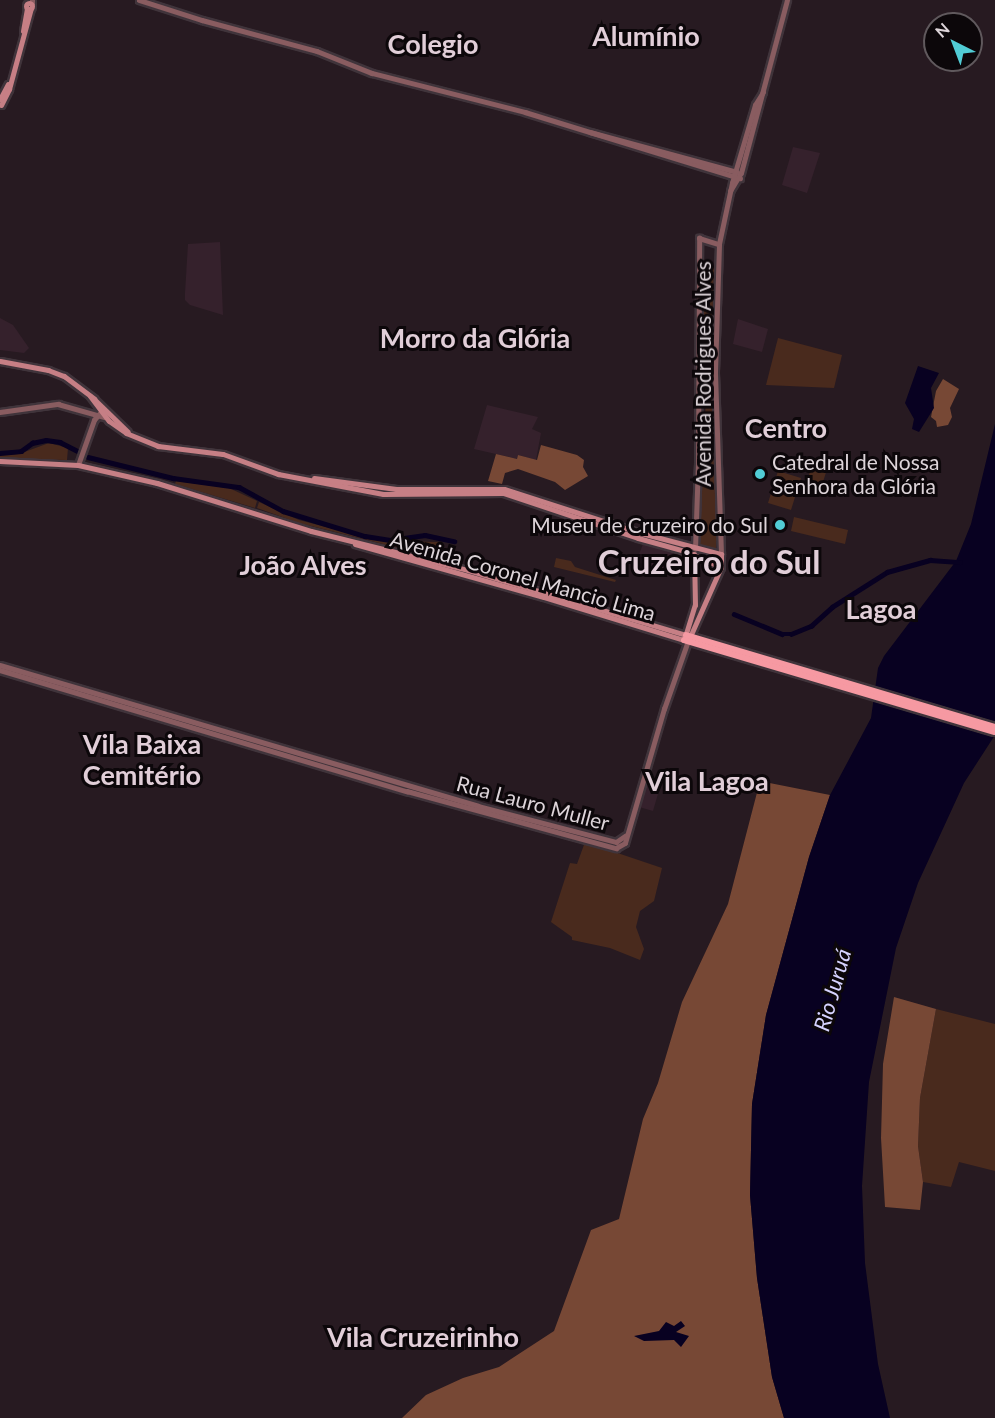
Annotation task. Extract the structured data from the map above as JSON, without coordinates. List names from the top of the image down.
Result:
{
  "streets": {
    "main road": ["Avenida Rodrigues Alves", "Avenida Coronel Mancio Lima"],
    "street": ["Rua Lauro Muller"]
  },
  "crossings": [
    ["Avenida Rodrigues Alves", "Avenida Coronel Mancio Lima"],
    ["Avenida Rodrigues Alves", "Rua Lauro Muller"],
    ["Avenida Coronel Mancio Lima", "Rua Lauro Muller"]
  ],
  "districts": [
    "Alumínio",
    "Colegio",
    "Morro da Glória",
    "Centro",
    "Cruzeiro do Sul",
    "João Alves",
    "Lagoa",
    "Vila Baixa Cemitério",
    "Vila Lagoa",
    "Vila Cruzeirinho"
  ],
  "water": ["Rio Juruá"],
  "places": ["Catedral de Nossa Senhora da Glória", "Museu de Cruzeiro do Sul"],
  "north": "top left"
}
